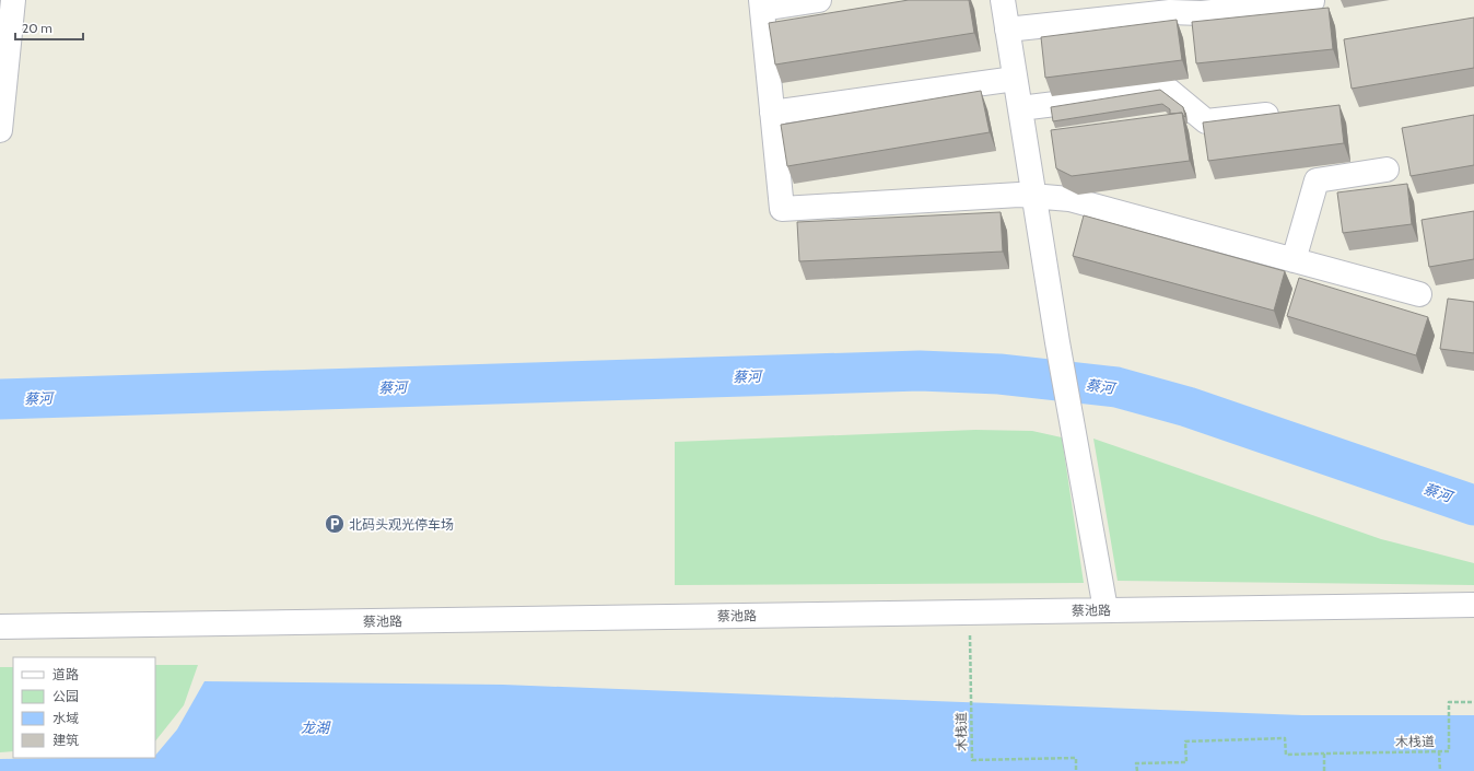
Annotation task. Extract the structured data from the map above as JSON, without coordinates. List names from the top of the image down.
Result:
{
  "streets": {
    "street": ["蔡池路"],
    "path": ["木栈道"]
  },
  "crossings": [
    ["蔡池路", "木栈道"]
  ],
  "water": ["蔡河", "龙湖"],
  "places": {
    "parking": ["北码头观光停车场"]
  },
  "legend": [
    "道路",
    "公园",
    "水域",
    "建筑"
  ],
  "scale_bar": "20 m"
}
